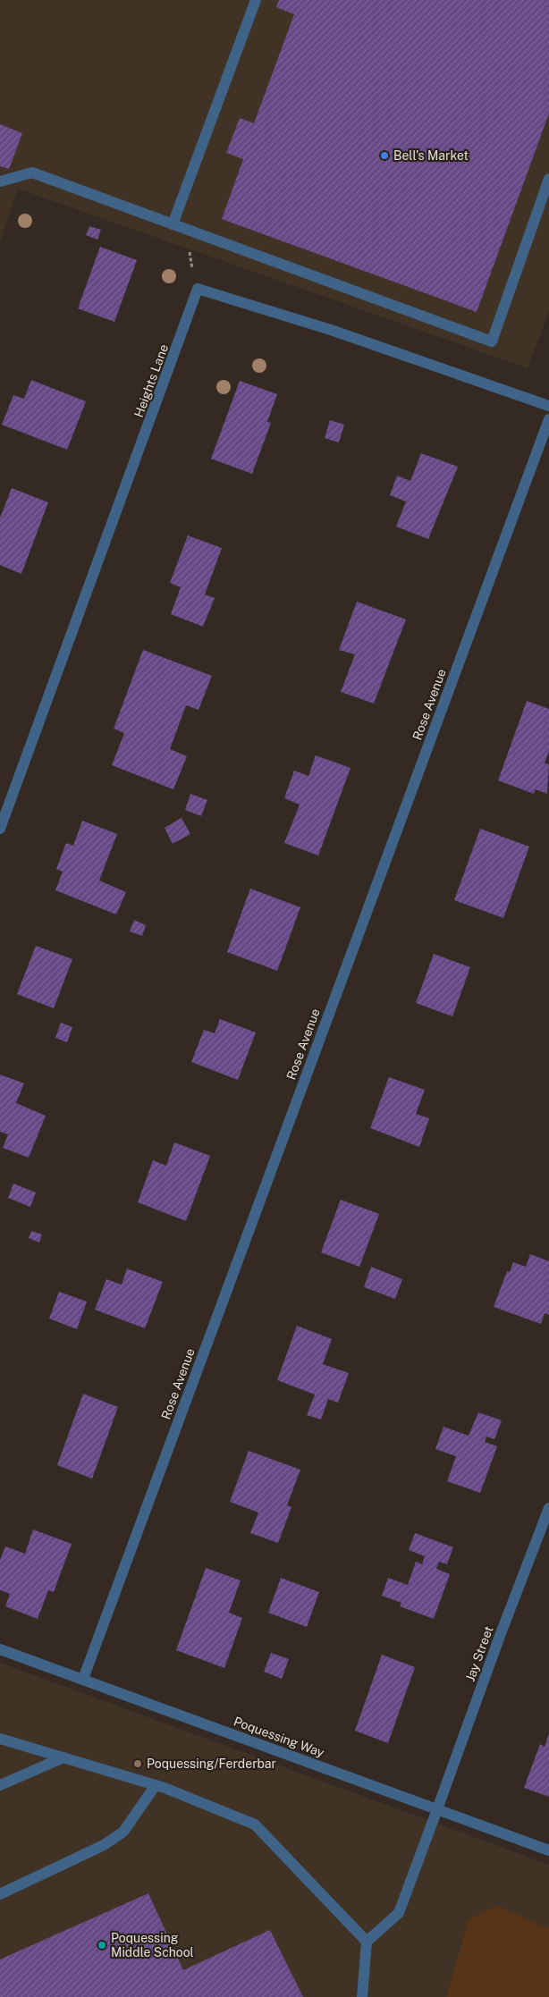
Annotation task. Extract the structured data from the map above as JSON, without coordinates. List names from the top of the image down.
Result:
{
  "streets": {
    "street": [
      "Heights Lane",
      "Rose Avenue",
      "Jay Street",
      "Poquessing Way"
    ]
  },
  "crossings": [
    ["Rose Avenue", "Poquessing Way"],
    ["Jay Street", "Poquessing Way"]
  ],
  "places": ["Bell's Market", "Poquessing/Ferderbar", "Poquessing Middle School"]
}
